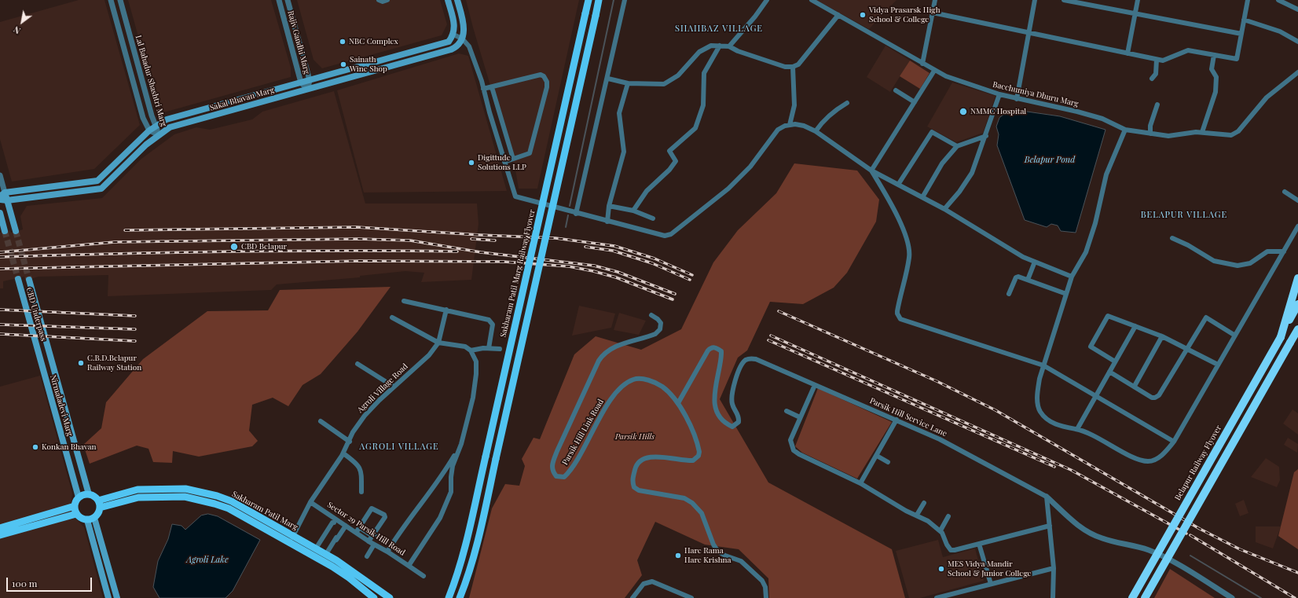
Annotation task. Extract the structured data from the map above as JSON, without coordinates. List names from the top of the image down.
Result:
{
  "streets": {
    "highway": ["Belapur Railway Flyover"],
    "main road": [
      "Sakal Bhavan Marg",
      "Sakharam Patil Marg Railway Flyover",
      "CBD Underpass",
      "Nirmaladevi Marg",
      "Sakharam Patil Marg"
    ],
    "street": [
      "Rajiv Gandhi Marg",
      "Lal Bahadur Shashtri Marg",
      "Bacchumiya Dhuru Marg",
      "Agroli Village Road",
      "Parsik Hill Service Lane",
      "Parsik Hill Link Road",
      "Sector 29 Parsik Hill Road"
    ]
  },
  "crossings": [
    ["Rajiv Gandhi Marg", "Sakal Bhavan Marg"],
    ["Lal Bahadur Shashtri Marg", "Sakal Bhavan Marg"],
    ["CBD Underpass", "Nirmaladevi Marg"],
    ["Agroli Village Road", "Sakharam Patil Marg"],
    ["Agroli Village Road", "Sector 29 Parsik Hill Road"],
    ["Nirmaladevi Marg", "Sakharam Patil Marg"],
    ["Parsik Hill Service Lane", "Parsik Hill Link Road"]
  ],
  "districts": ["SHAHBAZ VILLAGE", "BELAPUR VILLAGE", "AGROLI VILLAGE"],
  "water": ["Belapur Pond", "Agroli Lake"],
  "parks": ["Parsik Hills"],
  "places": [
    "Vidya Prasarsk High School & College",
    "NBC Complex",
    "Sainath Wine Shop",
    "NMMC Hospital",
    "Digittude Solutions LLP",
    "CBD Belapur",
    "C.B.D.Belapur Railway Station",
    "Konkan Bhavan",
    "Hare Rama Hare Krishna",
    "MES Vidya Mandir School & Junior College"
  ],
  "scale_bar": "100 m",
  "north": "bottom left"
}
